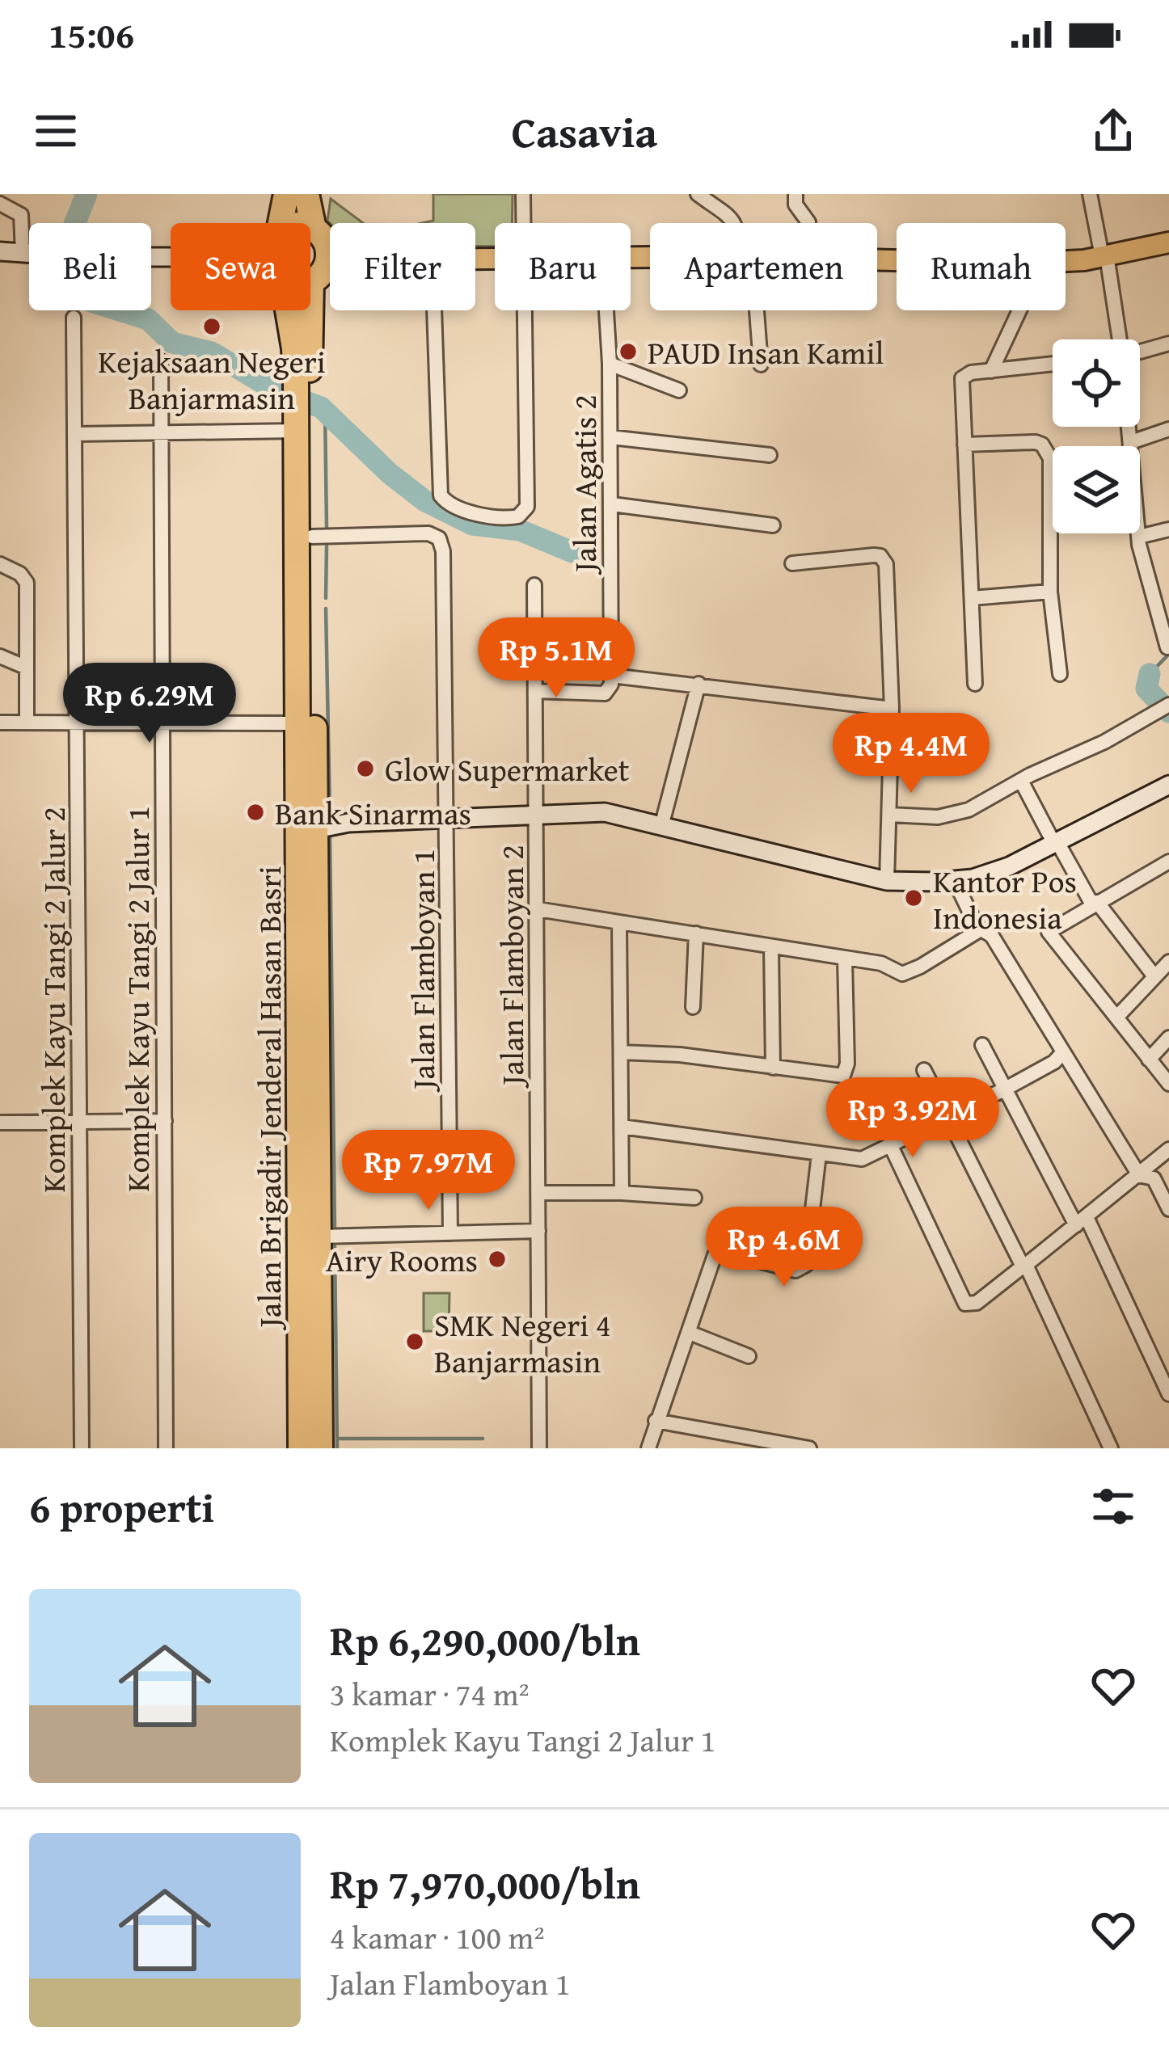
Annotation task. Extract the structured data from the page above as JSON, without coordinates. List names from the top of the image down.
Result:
{
  "streets": {
    "highway": ["Jalan Brigadir Jenderal Hasan Basri"],
    "street": [
      "Jalan Agatis 2",
      "Jalan Flamboyan 2",
      "Jalan Flamboyan 1",
      "Komplek Kayu Tangi 2 Jalur 1",
      "Komplek Kayu Tangi 2 Jalur 2"
    ]
  },
  "crossings": [
    ["Jalan Flamboyan 1", "Jalan Brigadir Jenderal Hasan Basri"]
  ],
  "places": [
    "Kejaksaan Negeri Banjarmasin",
    "PAUD Insan Kamil",
    "Glow Supermarket",
    "Bank Sinarmas",
    "Kantor Pos Indonesia",
    "Airy Rooms",
    "SMK Negeri 4 Banjarmasin"
  ],
  "page": {
    "status": "15:06",
    "header": "Casavia",
    "chip": [
      "Beli",
      "Sewa",
      "Filter",
      "Baru",
      "Apartemen",
      "Rumah"
    ],
    "price": [
      "Rp 5.1M",
      "Rp 6.29M",
      "Rp 4.4M",
      "Rp 3.92M",
      "Rp 7.97M",
      "Rp 4.6M"
    ],
    "heading": "6 properti",
    "list": [
      {
        "name": "Rp 6,290,000/bln",
        "note": "3 kamar · 74 m² · Komplek Kayu Tangi 2 Jalur 1"
      },
      {
        "name": "Rp 7,970,000/bln",
        "note": "4 kamar · 100 m² · Jalan Flamboyan 1"
      }
    ]
  }
}
